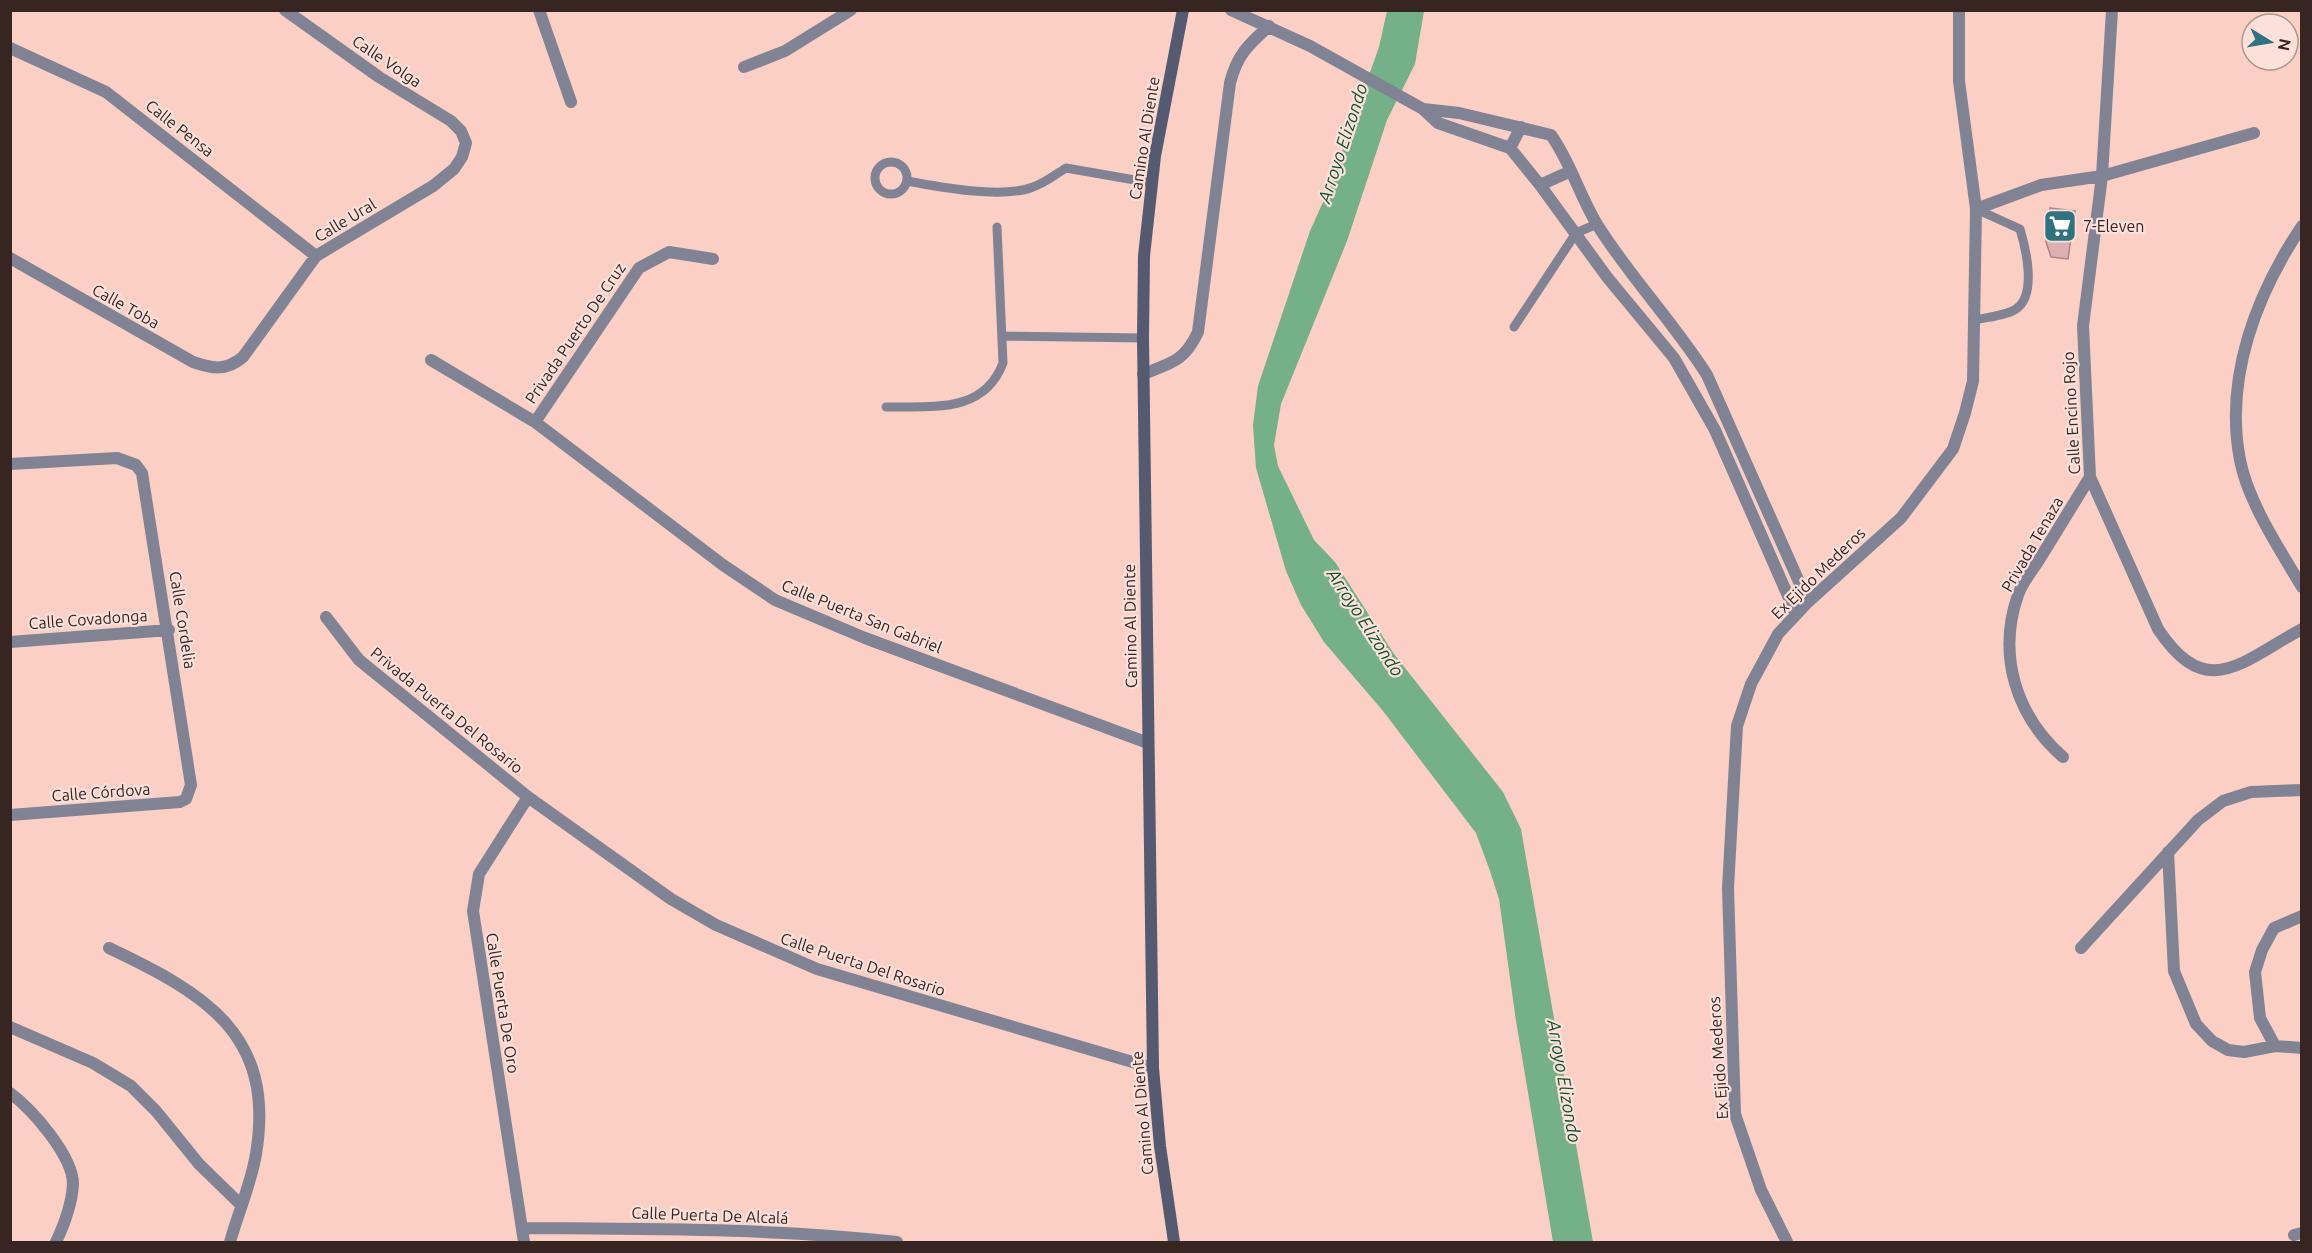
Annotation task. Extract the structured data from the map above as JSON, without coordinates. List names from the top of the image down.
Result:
{
  "streets": {
    "street": [
      "Calle Volga",
      "Calle Pensa",
      "Camino Al Diente",
      "Calle Ural",
      "Calle Toba",
      "Privada Puerto De Cruz",
      "Calle Encino Rojo",
      "Privada Tenaza",
      "Ex Ejido Mederos",
      "Calle Puerta San Gabriel",
      "Calle Covadonga",
      "Calle Cordelia",
      "Privada Puerta Del Rosario",
      "Calle Córdova",
      "Calle Puerta Del Rosario",
      "Calle Puerta De Oro",
      "Calle Puerta De Alcalá"
    ]
  },
  "crossings": [
    ["Calle Volga", "Calle Ural"],
    ["Calle Pensa", "Calle Ural"],
    ["Camino Al Diente", "Calle Puerta San Gabriel"],
    ["Camino Al Diente", "Calle Puerta Del Rosario"],
    ["Calle Ural", "Calle Toba"],
    ["Privada Puerto De Cruz", "Calle Puerta San Gabriel"],
    ["Calle Encino Rojo", "Privada Tenaza"],
    ["Calle Covadonga", "Calle Cordelia"],
    ["Calle Cordelia", "Calle Córdova"],
    ["Privada Puerta Del Rosario", "Calle Puerta Del Rosario"],
    ["Privada Puerta Del Rosario", "Calle Puerta De Oro"],
    ["Calle Puerta Del Rosario", "Calle Puerta De Oro"],
    ["Calle Puerta De Oro", "Calle Puerta De Alcalá"]
  ],
  "water": ["Arroyo Elizondo"],
  "places": {
    "supermarket": ["7-Eleven"]
  },
  "north": "right"
}
